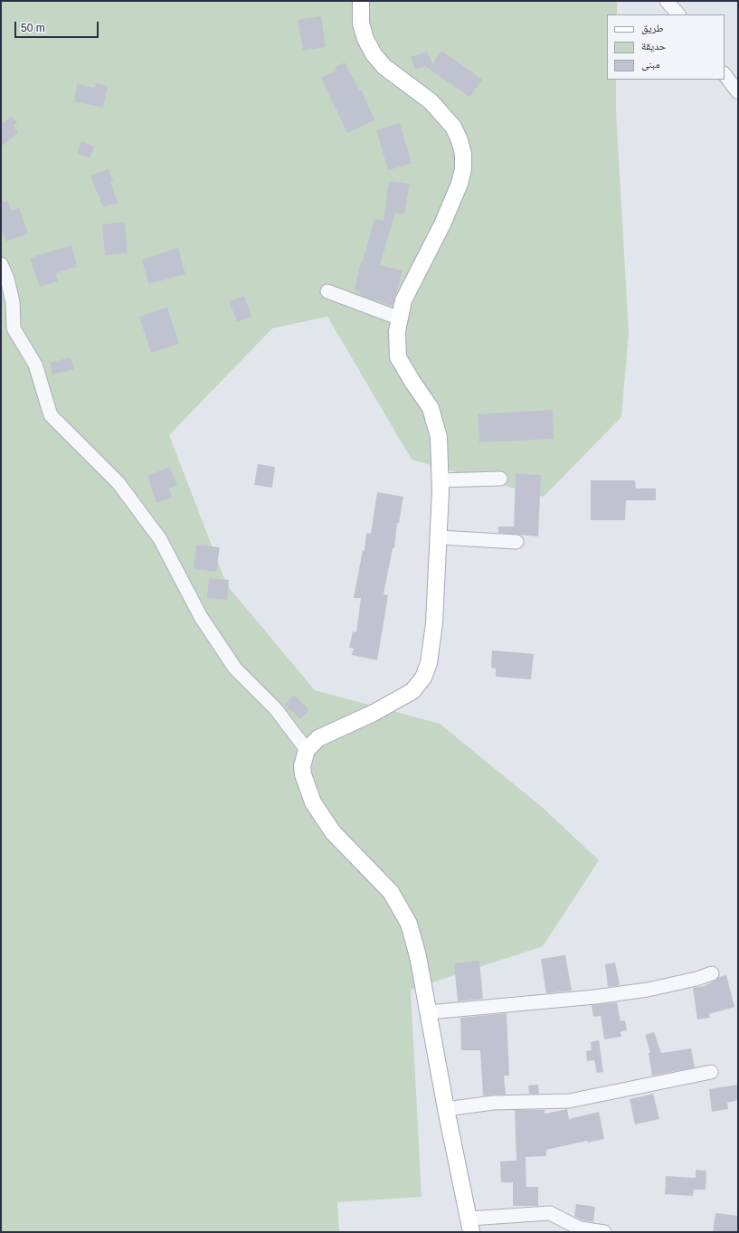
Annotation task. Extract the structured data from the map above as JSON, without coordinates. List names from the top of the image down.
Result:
{
  "legend": ["طريق", "حديقة", "مبنى"],
  "scale_bar": "50 m"
}
